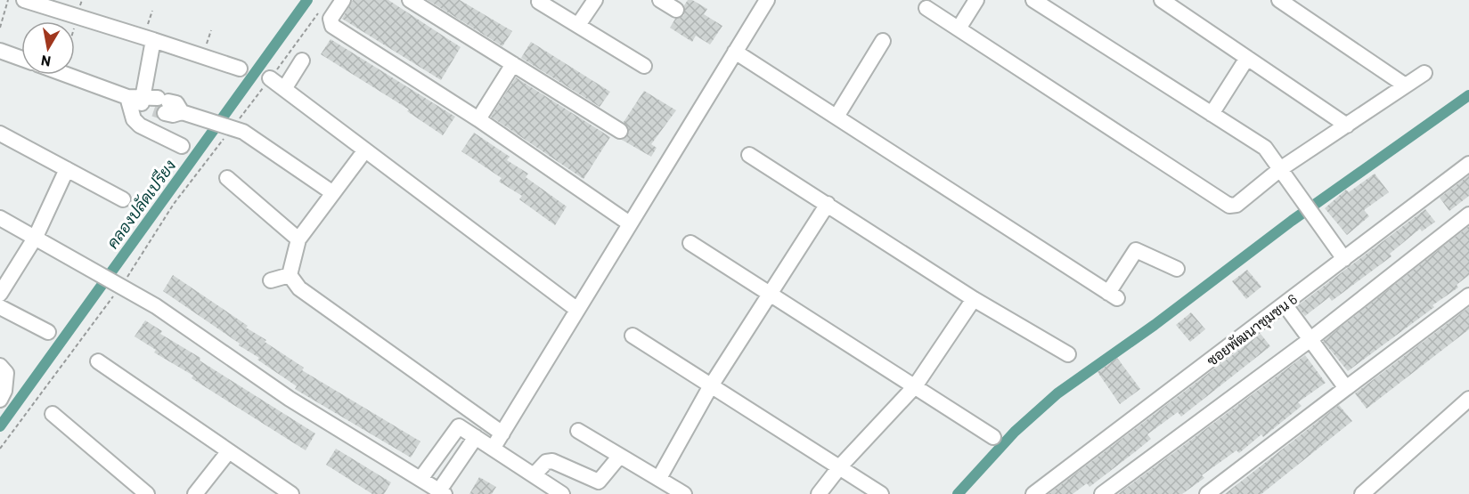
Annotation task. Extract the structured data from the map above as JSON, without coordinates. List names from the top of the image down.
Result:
{
  "streets": {
    "street": ["ซอยพัฒนาชุมชน 6"]
  },
  "water": ["คลองปลัดเปรียง"],
  "north": "bottom"
}
